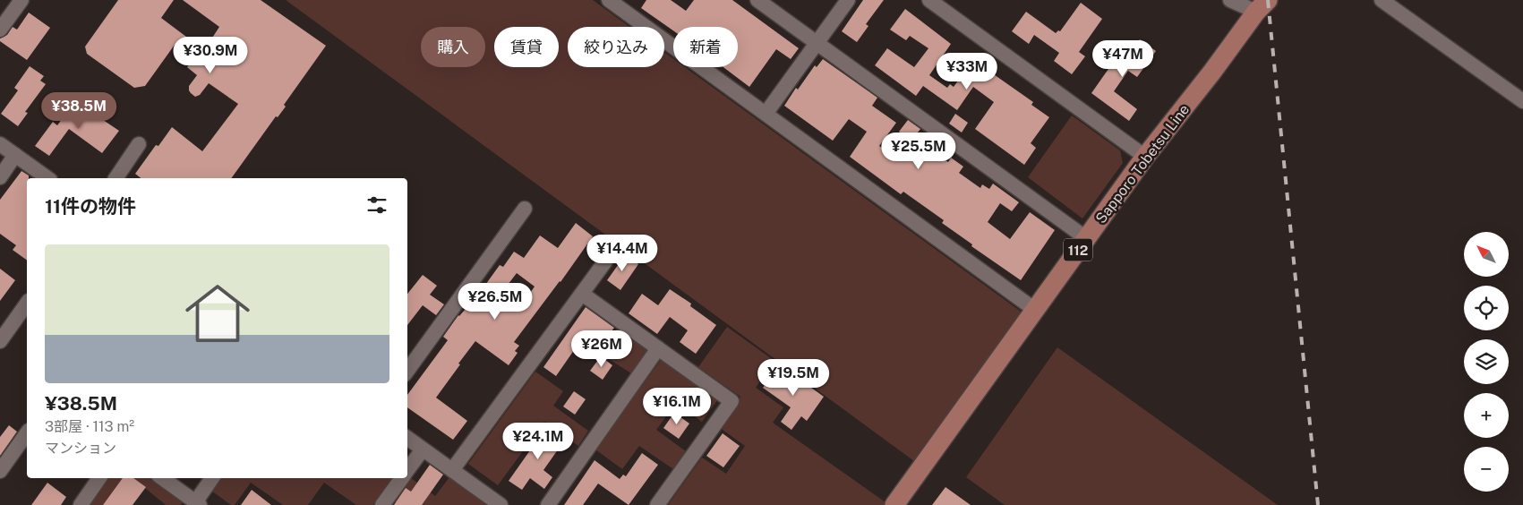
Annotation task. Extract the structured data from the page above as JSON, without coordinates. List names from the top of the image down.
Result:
{
  "streets": {
    "main road": ["Sapporo Tobetsu Line", "112"]
  },
  "north": "top left",
  "page": {
    "chip": [
      "購入",
      "賃貸",
      "絞り込み",
      "新着"
    ],
    "price": [
      "¥30.9M",
      "¥47M",
      "¥33M",
      "¥38.5M",
      "¥25.5M",
      "¥14.4M",
      "¥26.5M",
      "¥26M",
      "¥19.5M",
      "¥16.1M",
      "¥24.1M"
    ],
    "heading": "11件の物件",
    "map_buttons": ["+", "−"],
    "list": [
      {
        "name": "¥38.5M",
        "note": "3部屋 · 113 m² · マンション"
      }
    ]
  }
}
